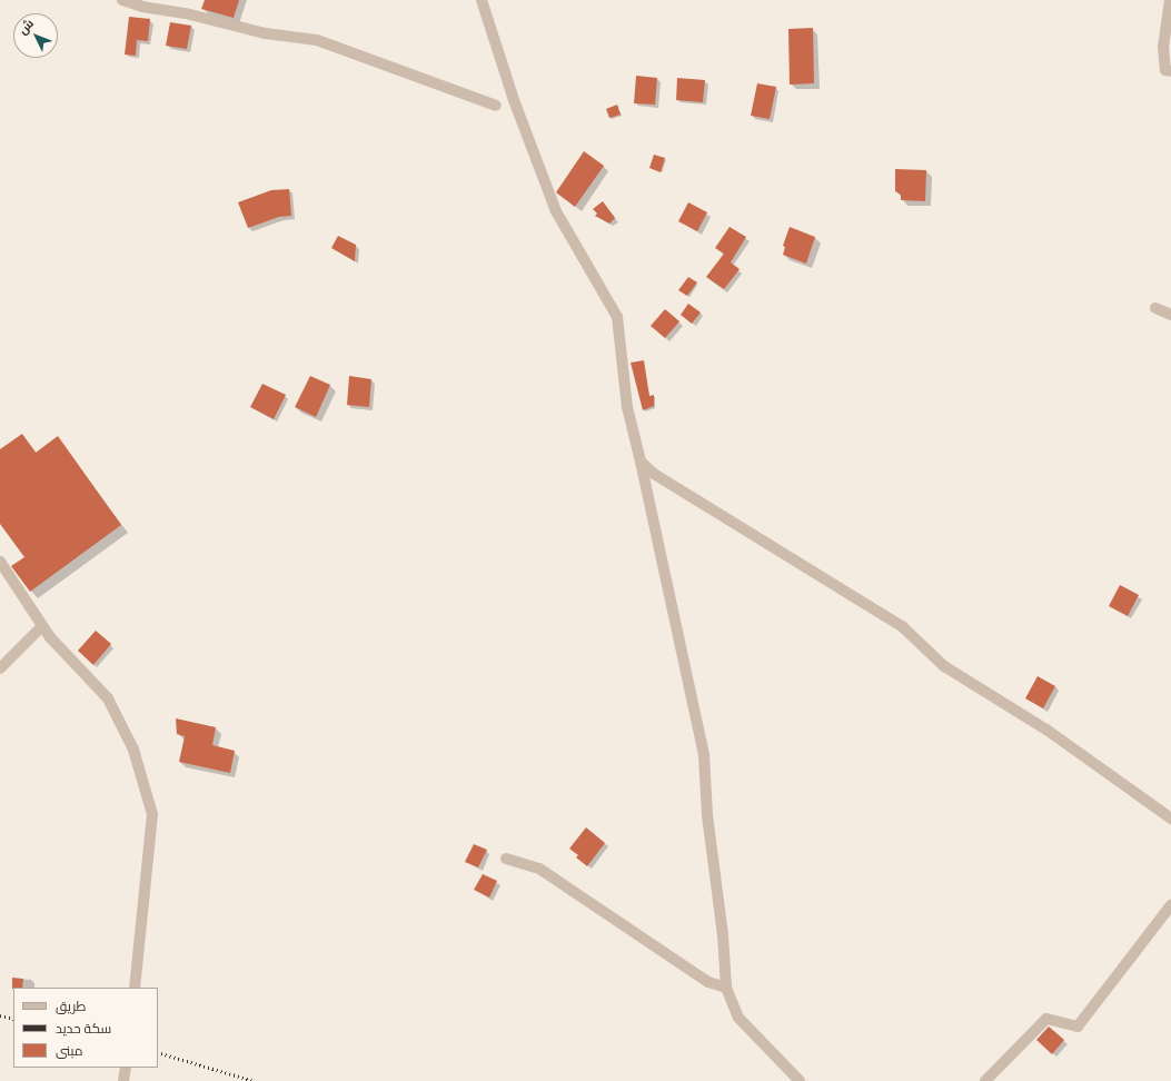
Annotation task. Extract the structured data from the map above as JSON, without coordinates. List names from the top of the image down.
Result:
{
  "legend": ["طريق", "سكة حديد", "مبنى"],
  "north": "top left"
}
